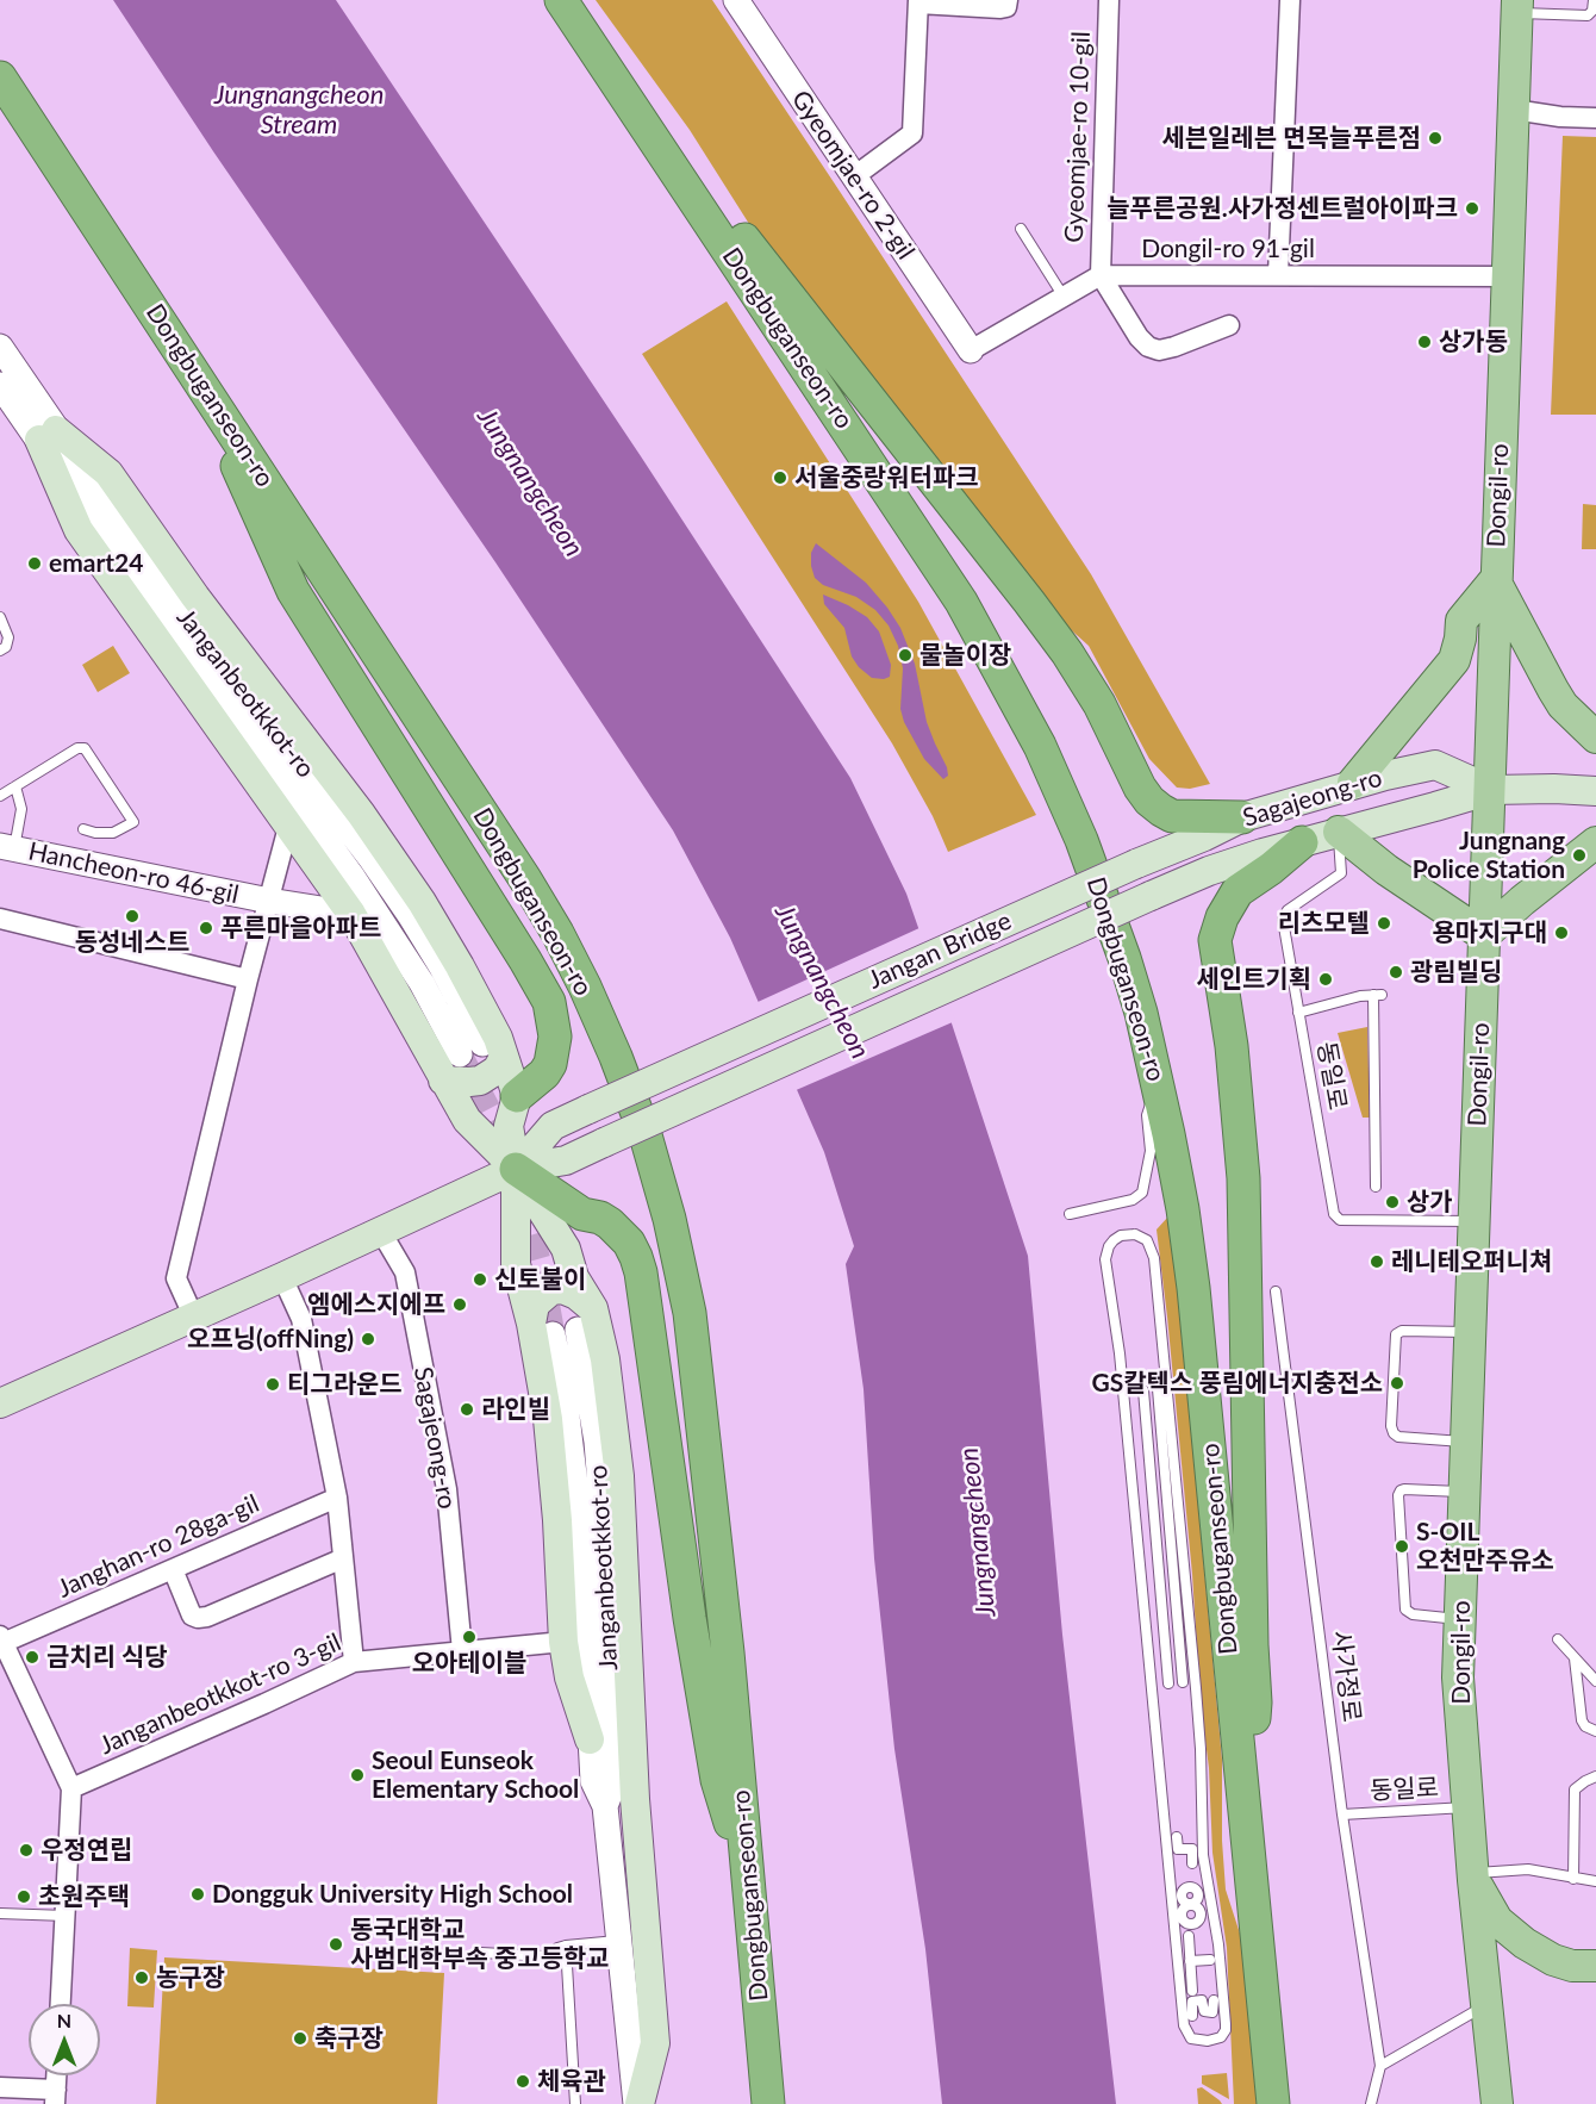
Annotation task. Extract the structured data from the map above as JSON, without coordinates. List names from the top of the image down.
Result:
{
  "streets": {
    "highway": ["Dongbuganseon-ro"],
    "main road": ["Dongil-ro", "Sagajeong-ro", "Jangan Bridge"],
    "street": [
      "Gyeomjae-ro 10-gil",
      "Gyeomjae-ro 2-gil",
      "Dongil-ro 91-gil",
      "Janganbeotkkot-ro",
      "Hancheon-ro 46-gil",
      "Janghan-ro 28ga-gil",
      "Janganbeotkkot-ro 3-gil"
    ],
    "lane": ["동일로", "사가정로"]
  },
  "crossings": [
    ["Gyeomjae-ro 10-gil", "Dongil-ro 91-gil"],
    ["Dongil-ro 91-gil", "Dongil-ro"],
    ["Dongil-ro", "Sagajeong-ro"],
    ["Dongil-ro", "동일로"],
    ["Sagajeong-ro", "Jangan Bridge"],
    ["Sagajeong-ro", "동일로"],
    ["Sagajeong-ro", "Janganbeotkkot-ro 3-gil"],
    ["동일로", "사가정로"]
  ],
  "water": ["Jungnangcheon Stream", "Jungnangcheon"],
  "places": [
    "세븐일레븐 면목늘푸른점",
    "늘푸른공원.사가정센트럴아이파크",
    "상가동",
    "서울중랑워터파크",
    "emart24",
    "물놀이장",
    "Jungnang Police Station",
    "동성네스트",
    "리츠모텔",
    "푸른마을아파트",
    "용마지구대",
    "광림빌딩",
    "세인트기획",
    "상가",
    "레니테오퍼니쳐",
    "신토불이",
    "엠에스지에프",
    "오프닝(offNing)",
    "GS칼텍스 풍림에너지충전소",
    "티그라운드",
    "라인빌",
    "S-OIL 오천만주유소",
    "오아테이블",
    "금치리 식당",
    "Seoul Eunseok Elementary School",
    "우정연립",
    "Dongguk University High School",
    "초원주택",
    "동국대학교 사범대학부속 중고등학교",
    "농구장",
    "축구장",
    "체육관"
  ],
  "north": "top"
}
